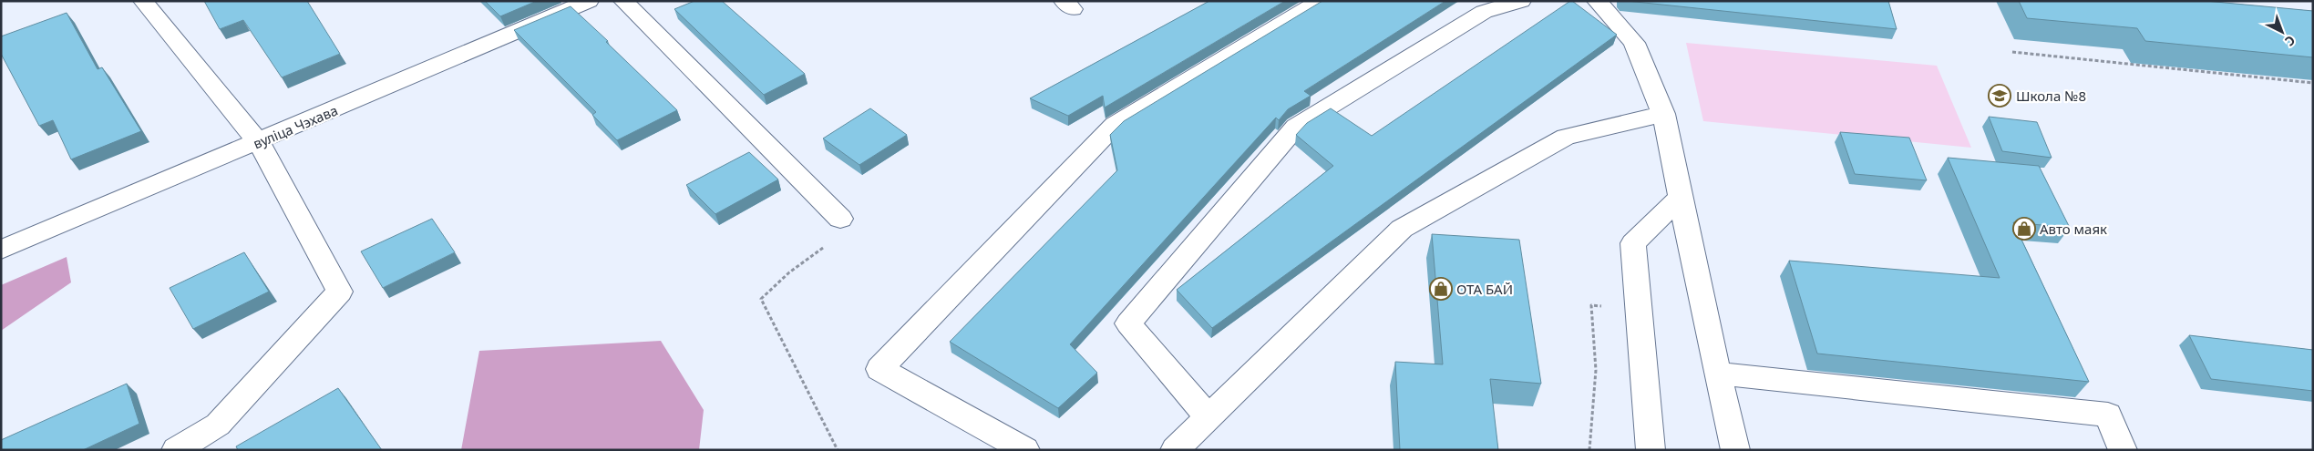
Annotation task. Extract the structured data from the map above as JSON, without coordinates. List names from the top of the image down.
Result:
{
  "streets": {
    "street": ["вуліца Чэхава"]
  },
  "places": {
    "school or university": ["Школа №8"],
    "shop": ["Авто маяк", "ОТА БАЙ"]
  },
  "north": "bottom right"
}
